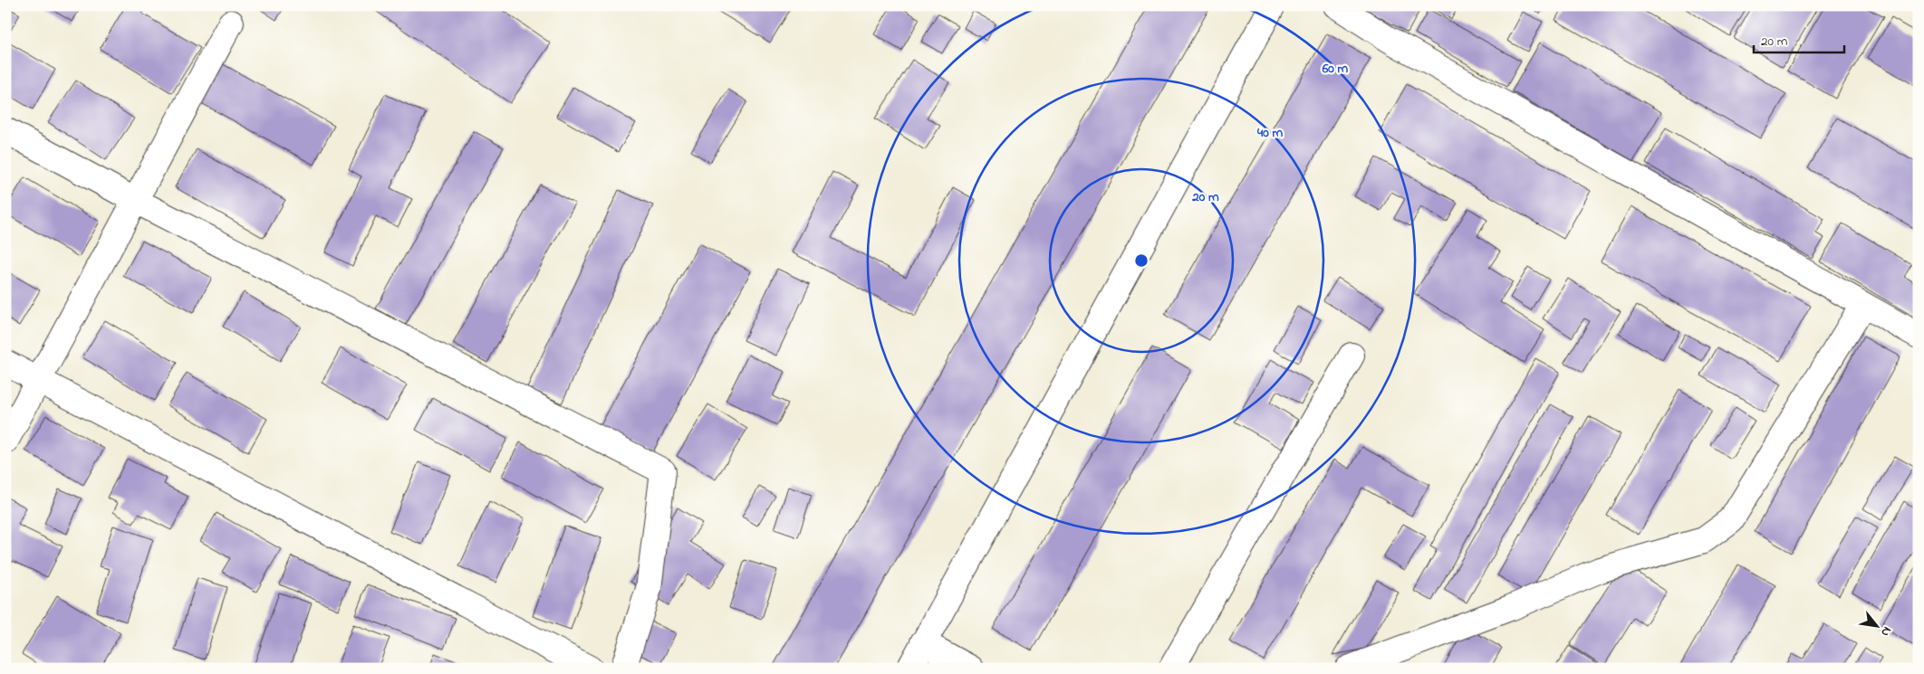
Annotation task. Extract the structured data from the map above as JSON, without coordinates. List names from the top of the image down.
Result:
{
  "scale_bar": "20 m",
  "north": "bottom right",
  "rings": ["60 m", "40 m", "20 m"]
}
